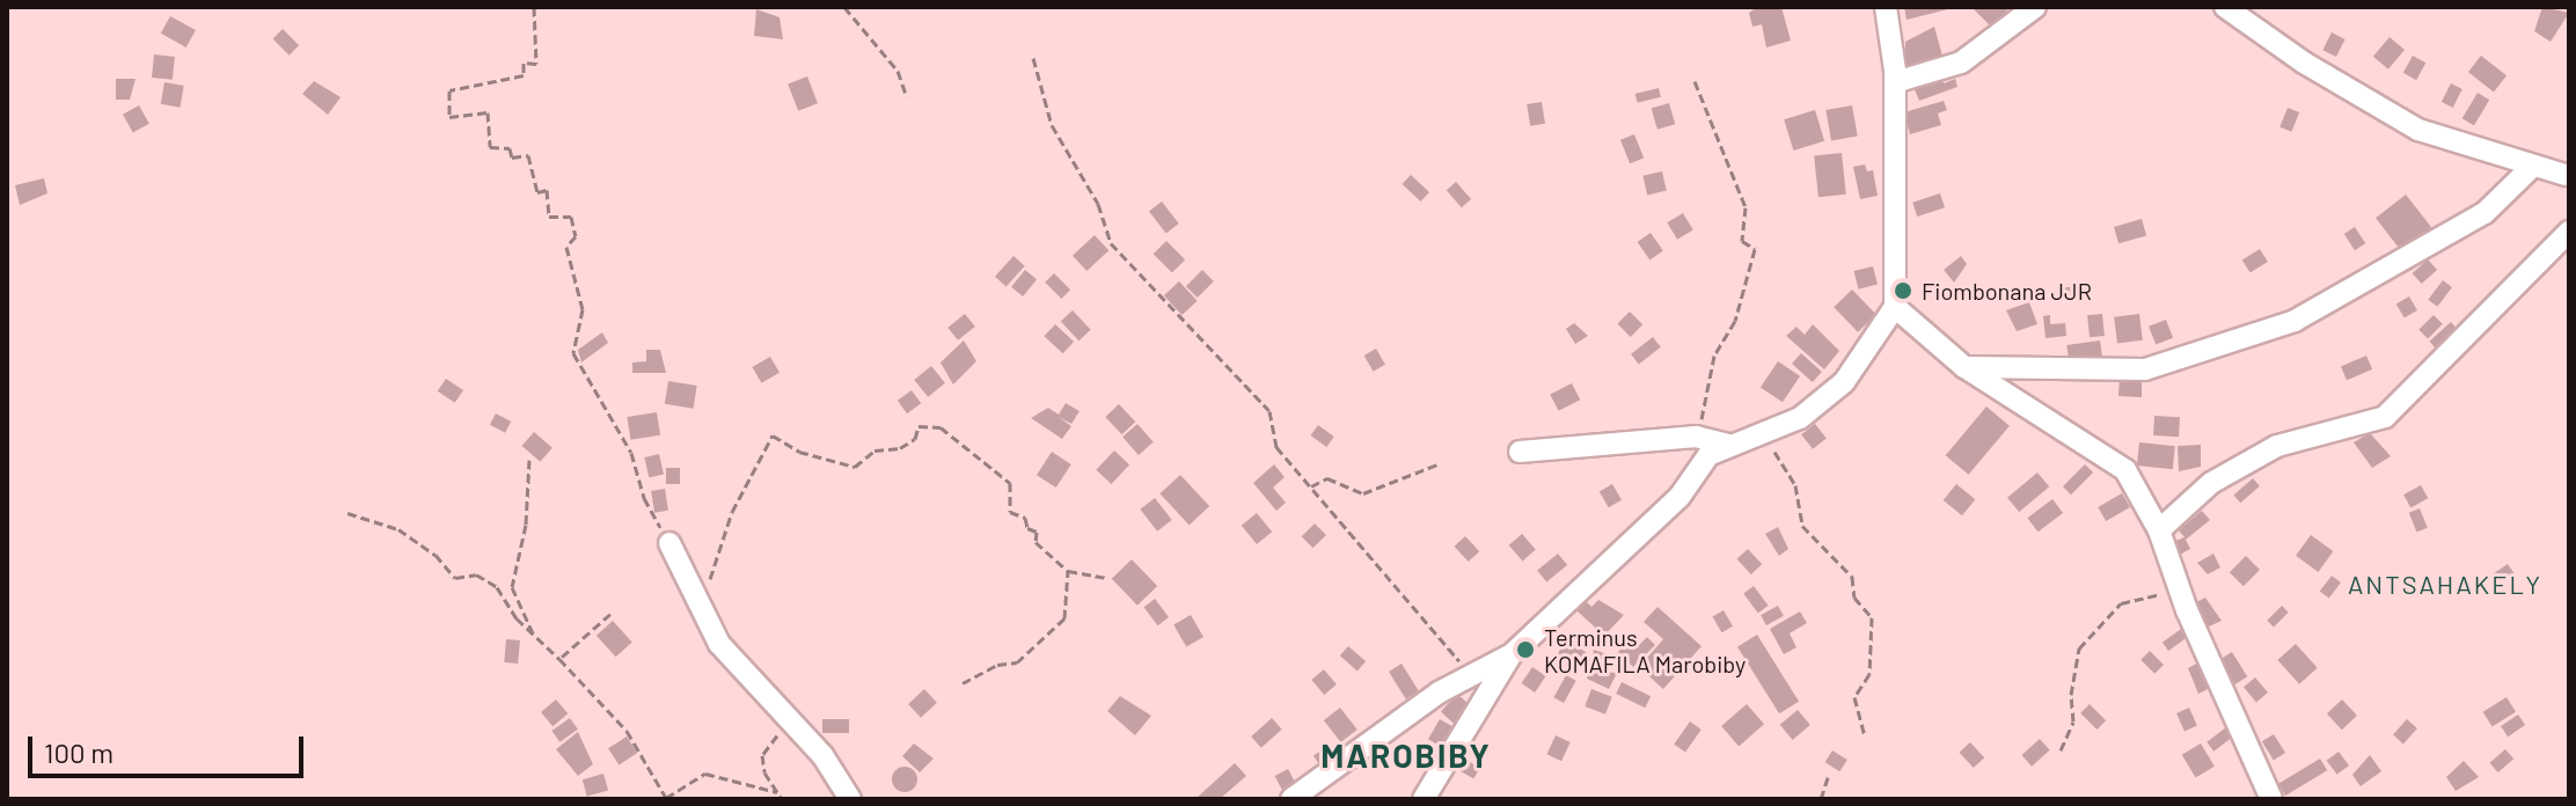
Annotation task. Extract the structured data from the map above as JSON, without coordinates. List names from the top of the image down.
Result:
{
  "districts": ["ANTSAHAKELY", "MAROBIBY"],
  "places": ["Fiombonana JJR", "Terminus KOMAFILA Marobiby"],
  "scale_bar": "100 m"
}
